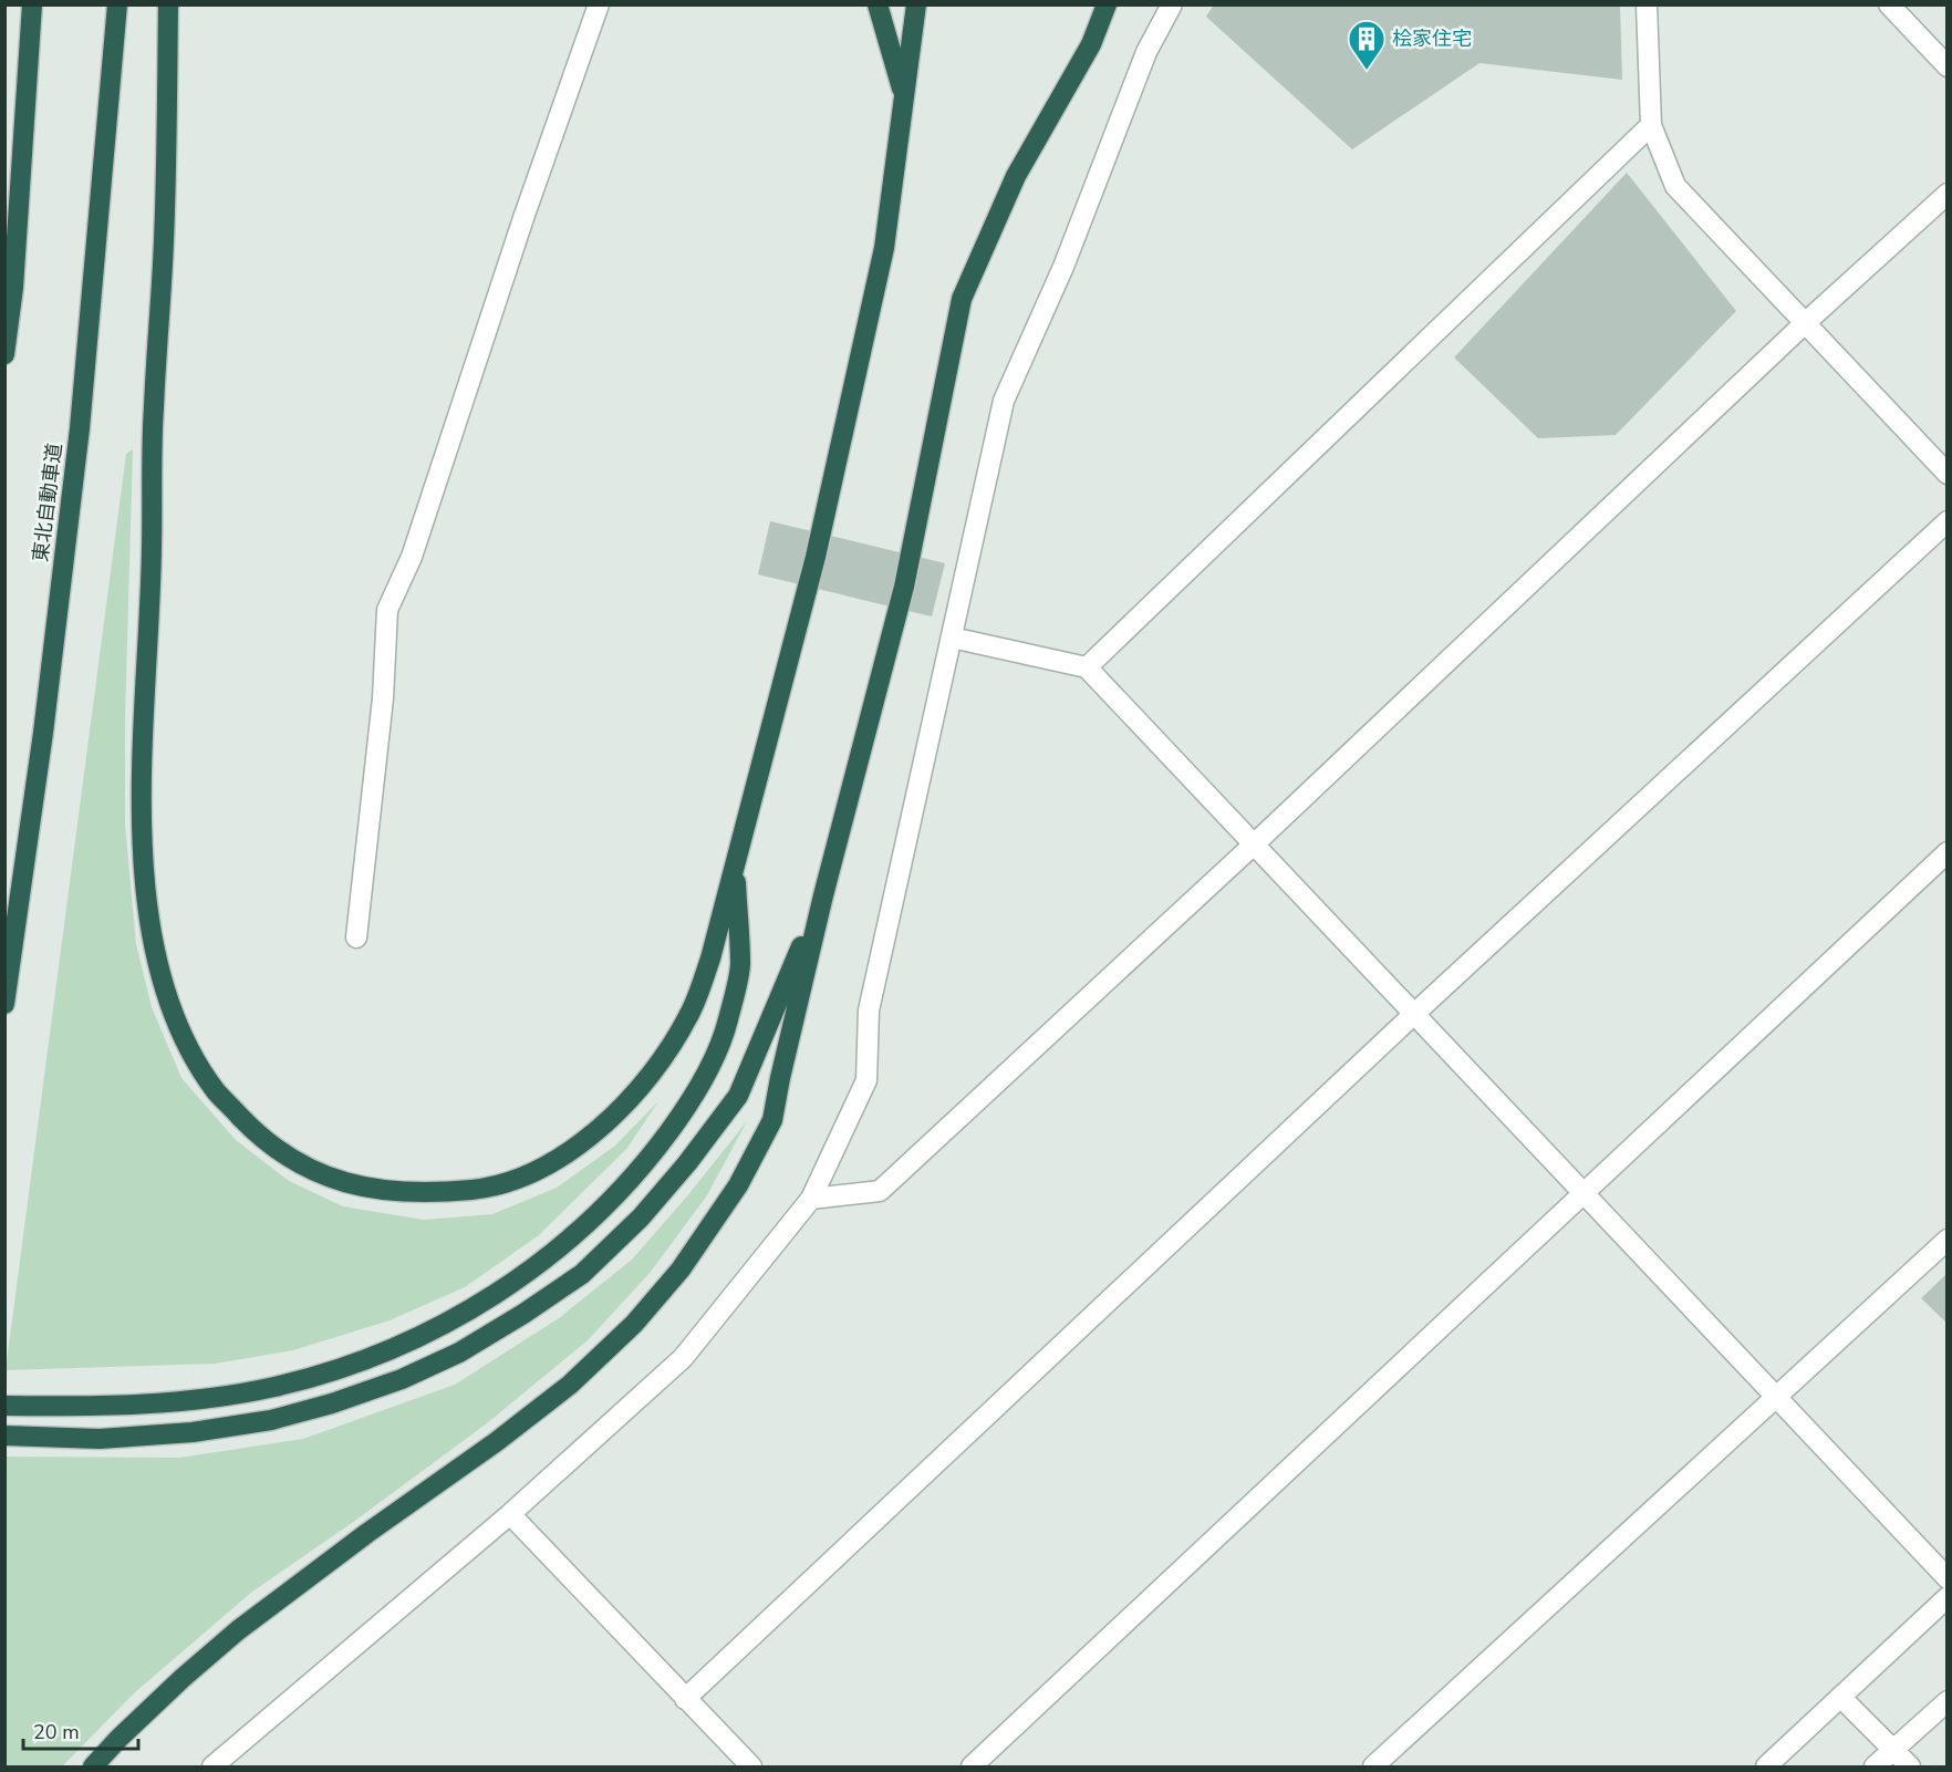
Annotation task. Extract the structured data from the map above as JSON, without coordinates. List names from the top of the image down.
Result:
{
  "streets": {
    "highway": ["東北自動車道"]
  },
  "places": {
    "building": ["桧家住宅"]
  },
  "scale_bar": "20 m"
}
